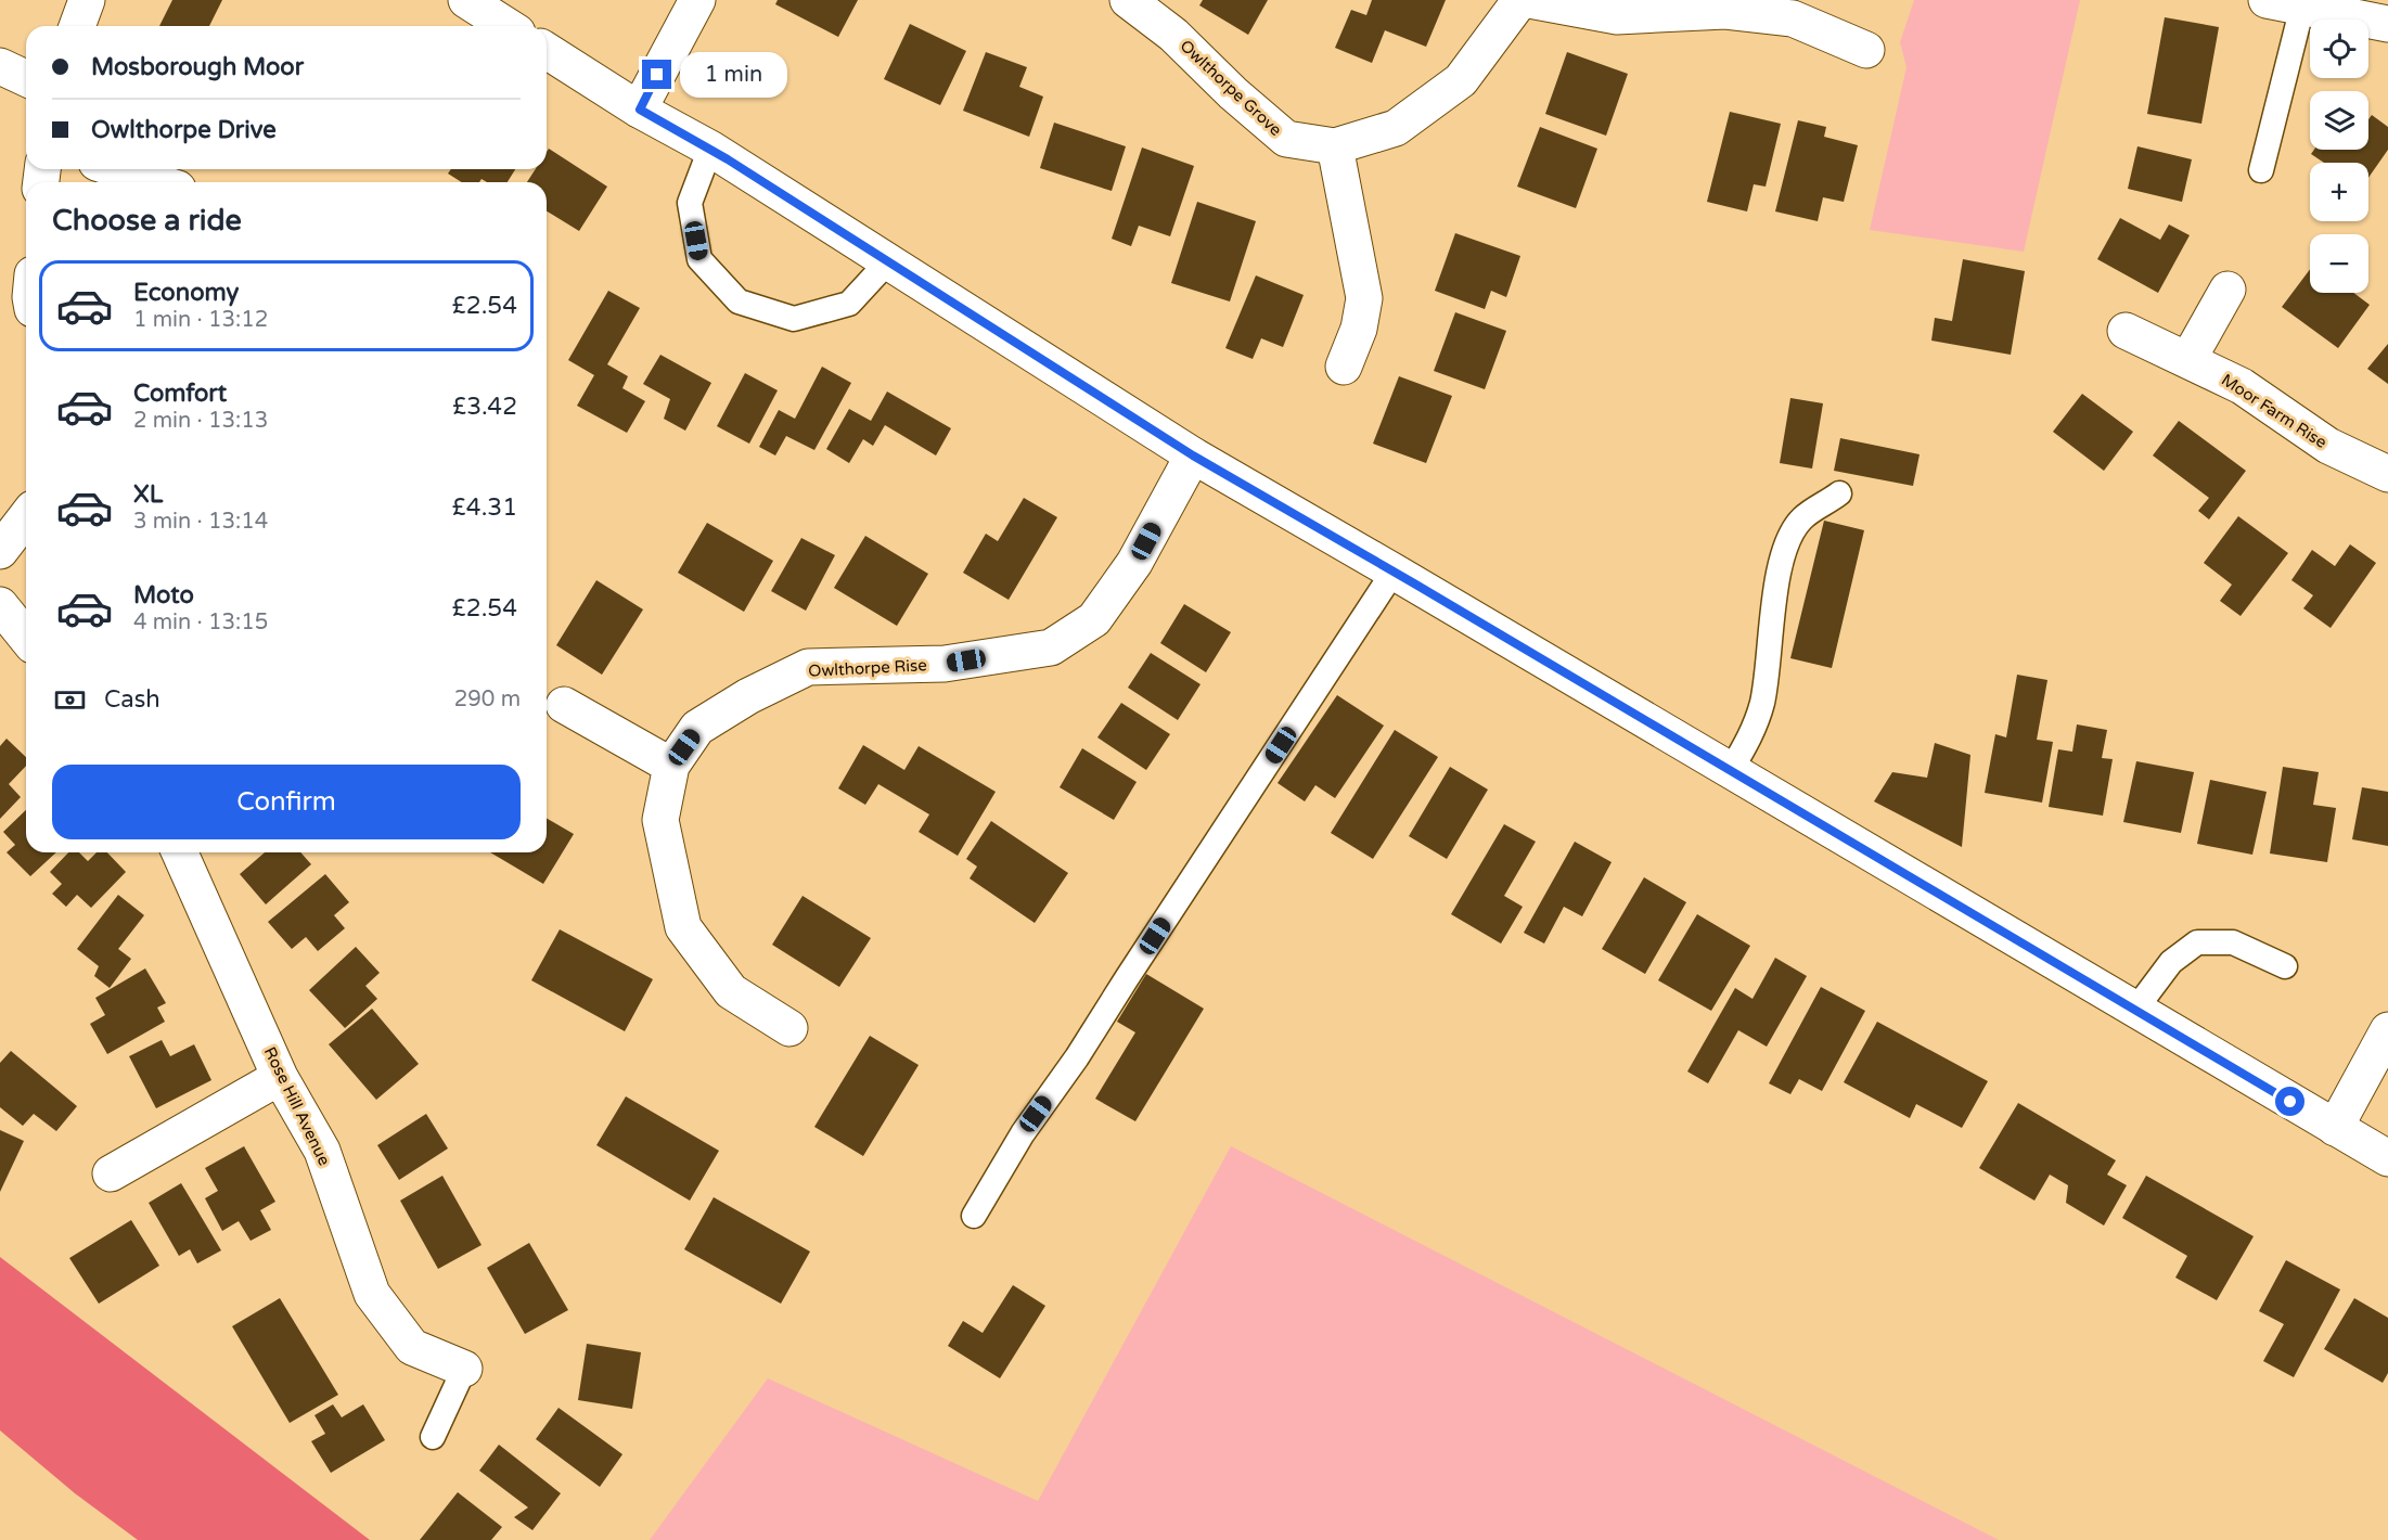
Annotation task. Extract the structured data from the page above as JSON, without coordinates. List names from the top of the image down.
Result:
{
  "streets": {
    "street": [
      "Owlthorpe Grove",
      "Moor Farm Rise",
      "Owlthorpe Rise",
      "Rose Hill Avenue"
    ]
  },
  "page": {
    "map_buttons": ["+", "−"],
    "banner": ["Mosborough Moor", "Owlthorpe Drive"],
    "bubble": "1 min",
    "heading": "Choose a ride",
    "list": [
      {
        "name": "Economy",
        "note": "1 min · 13:12",
        "value": "£2.54"
      },
      {
        "name": "Comfort",
        "note": "2 min · 13:13",
        "value": "£3.42"
      },
      {
        "name": "XL",
        "note": "3 min · 13:14",
        "value": "£4.31"
      },
      {
        "name": "Moto",
        "note": "4 min · 13:15",
        "value": "£2.54"
      }
    ],
    "pay": ["Cash", "290 m"],
    "buttons": "Confirm"
  }
}
